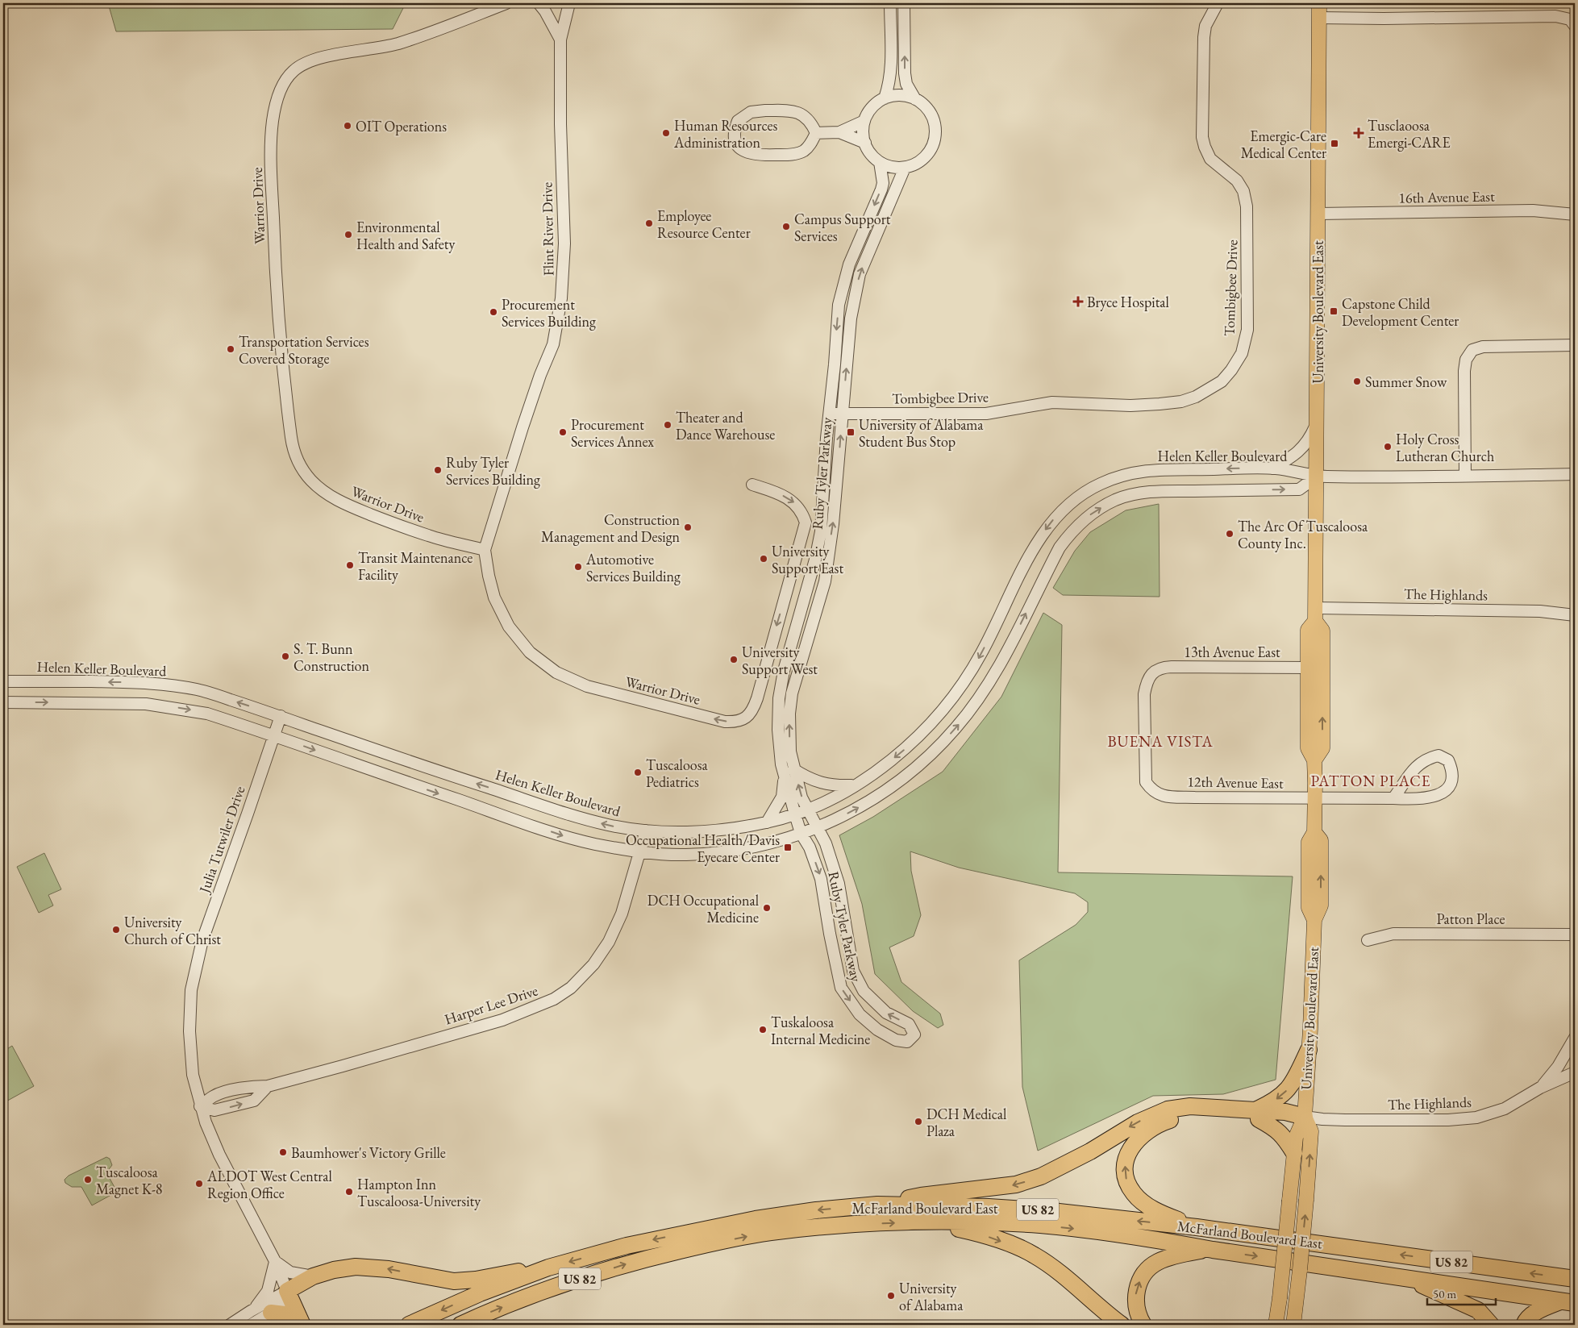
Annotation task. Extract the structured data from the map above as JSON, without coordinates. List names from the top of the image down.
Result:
{
  "streets": {
    "highway": ["McFarland Boulevard East", "US 82"],
    "main road": ["University Boulevard East"],
    "street": [
      "16th Avenue East",
      "Warrior Drive",
      "Flint River Drive",
      "Tombigbee Drive",
      "Helen Keller Boulevard",
      "Ruby Tyler Parkway",
      "The Highlands",
      "13th Avenue East",
      "12th Avenue East",
      "Julia Tutwiler Drive",
      "Patton Place",
      "Harper Lee Drive"
    ]
  },
  "crossings": [
    ["16th Avenue East", "University Boulevard East"],
    ["Warrior Drive", "Flint River Drive"],
    ["Tombigbee Drive", "Ruby Tyler Parkway"],
    ["University Boulevard East", "Helen Keller Boulevard"],
    ["University Boulevard East", "The Highlands"],
    ["University Boulevard East", "13th Avenue East"],
    ["University Boulevard East", "12th Avenue East"],
    ["Helen Keller Boulevard", "Ruby Tyler Parkway"],
    ["Helen Keller Boulevard", "Julia Tutwiler Drive"],
    ["Helen Keller Boulevard", "Harper Lee Drive"],
    ["13th Avenue East", "12th Avenue East"],
    ["Julia Tutwiler Drive", "Harper Lee Drive"]
  ],
  "one_way": ["Helen Keller Boulevard"],
  "districts": ["BUENA VISTA", "PATTON PLACE"],
  "places": {
    "other": [
      "OIT Operations",
      "Human Resources Administration",
      "Employee Resource Center",
      "Campus Support Services",
      "Environmental Health and Safety",
      "Procurement Services Building",
      "Transportation Services Covered Storage",
      "Summer Snow",
      "Theater and Dance Warehouse",
      "Procurement Services Annex",
      "Holy Cross Lutheran Church",
      "Ruby Tyler Services Building",
      "Construction Management and Design",
      "The Arc Of Tuscaloosa County Inc.",
      "University Support East",
      "Transit Maintenance Facility",
      "Automotive Services Building",
      "S. T. Bunn Construction",
      "University Support West",
      "Tuscaloosa Pediatrics",
      "DCH Occupational Medicine",
      "University Church of Christ",
      "Tuskaloosa Internal Medicine",
      "DCH Medical Plaza",
      "Baumhower's Victory Grille",
      "Tuscaloosa Magnet K-8",
      "ALDOT West Central Region Office",
      "Hampton Inn Tuscaloosa-University",
      "University of Alabama"
    ],
    "health": ["Tusclaoosa Emergi-CARE", "Bryce Hospital"],
    "transit": [
      "Emergic-Care Medical Center",
      "Capstone Child Development Center",
      "University of Alabama Student Bus Stop",
      "Occupational Health/Davis Eyecare Center"
    ]
  },
  "scale_bar": "50 m"
}
